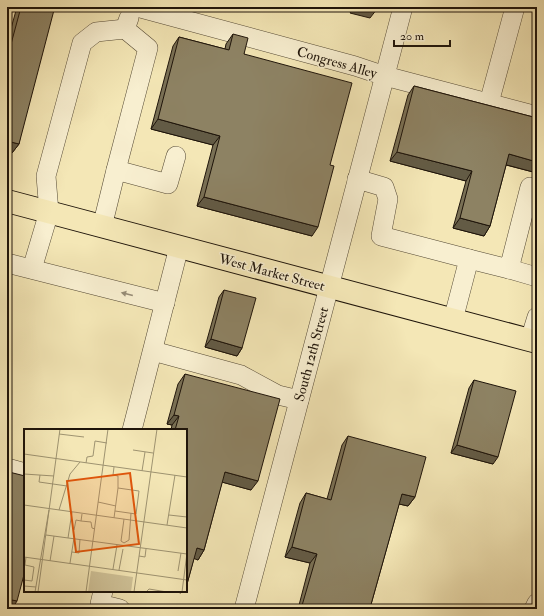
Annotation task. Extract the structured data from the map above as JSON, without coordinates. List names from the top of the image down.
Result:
{
  "streets": {
    "main road": ["West Market Street"],
    "street": ["Congress Alley", "South 12th Street"]
  },
  "crossings": [
    ["Congress Alley", "South 12th Street"],
    ["West Market Street", "South 12th Street"]
  ],
  "scale_bar": "20 m"
}
